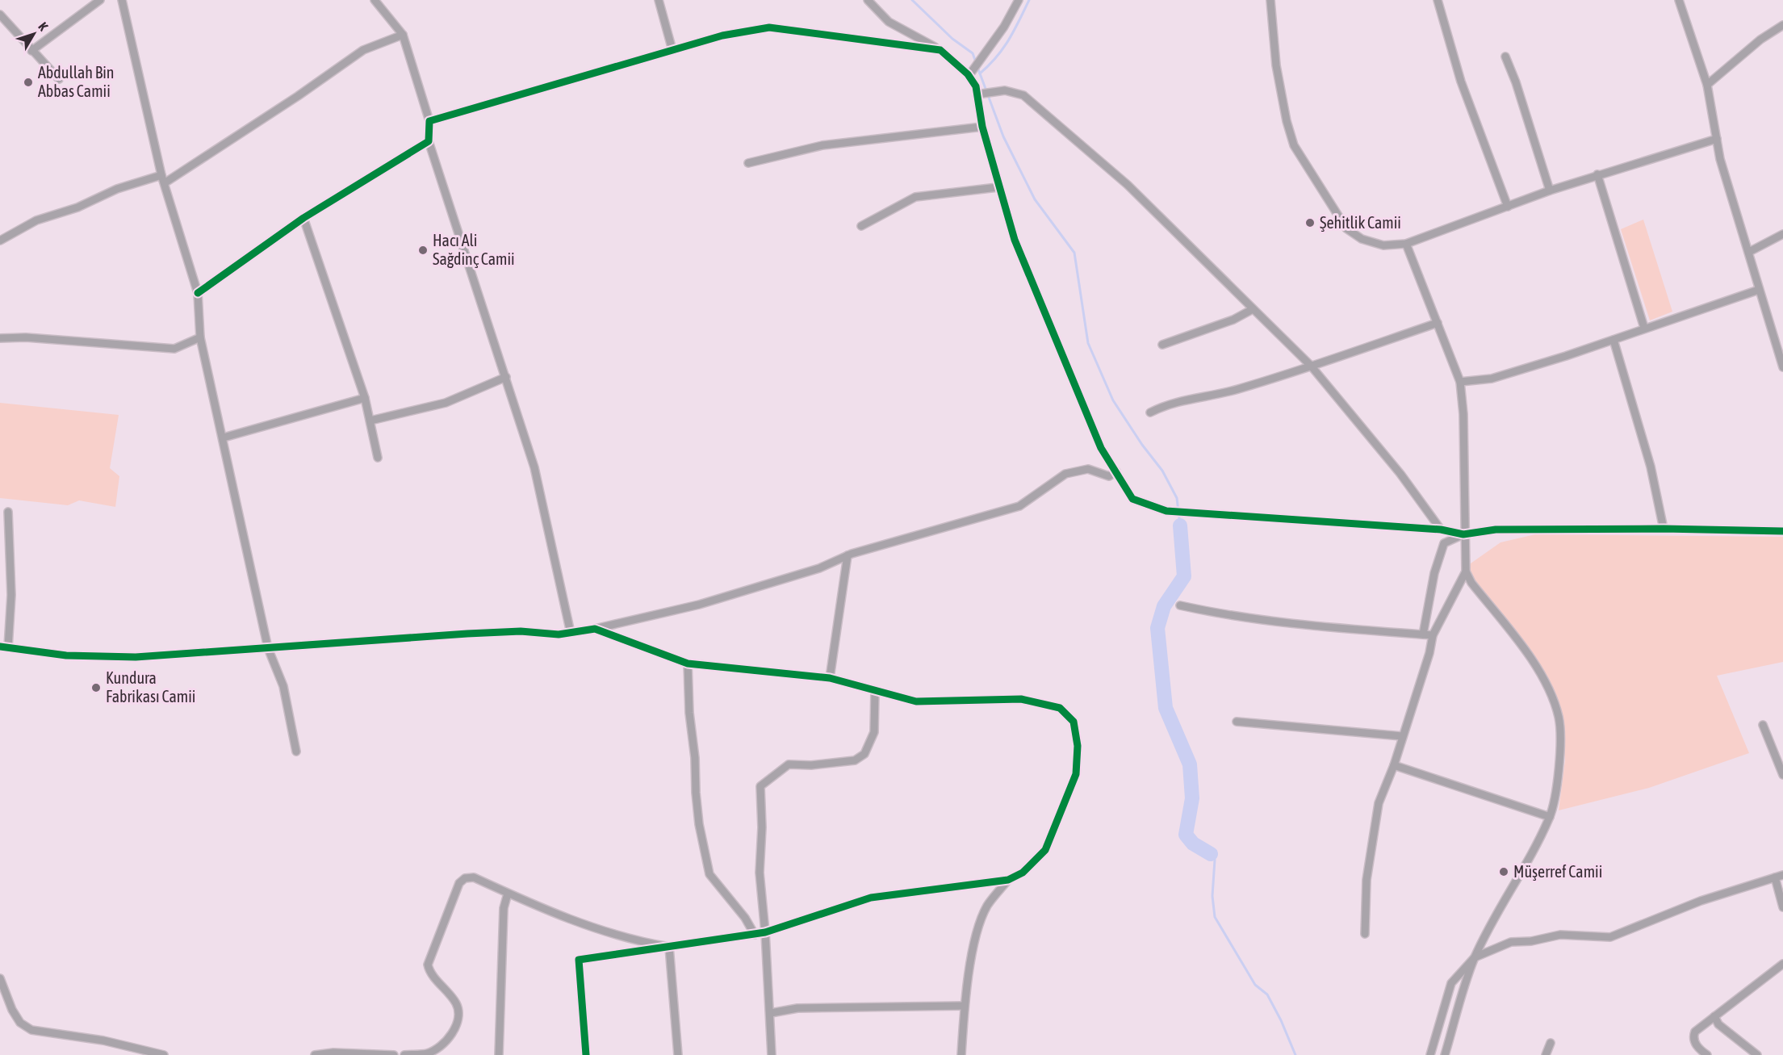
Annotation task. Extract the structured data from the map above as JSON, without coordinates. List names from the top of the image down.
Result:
{
  "places": [
    "Abdullah Bin Abbas Camii",
    "Şehitlik Camii",
    "Hacı Ali Sağdinç Camii",
    "Kundura Fabrikası Camii",
    "Müşerref Camii"
  ],
  "north": "top right"
}
